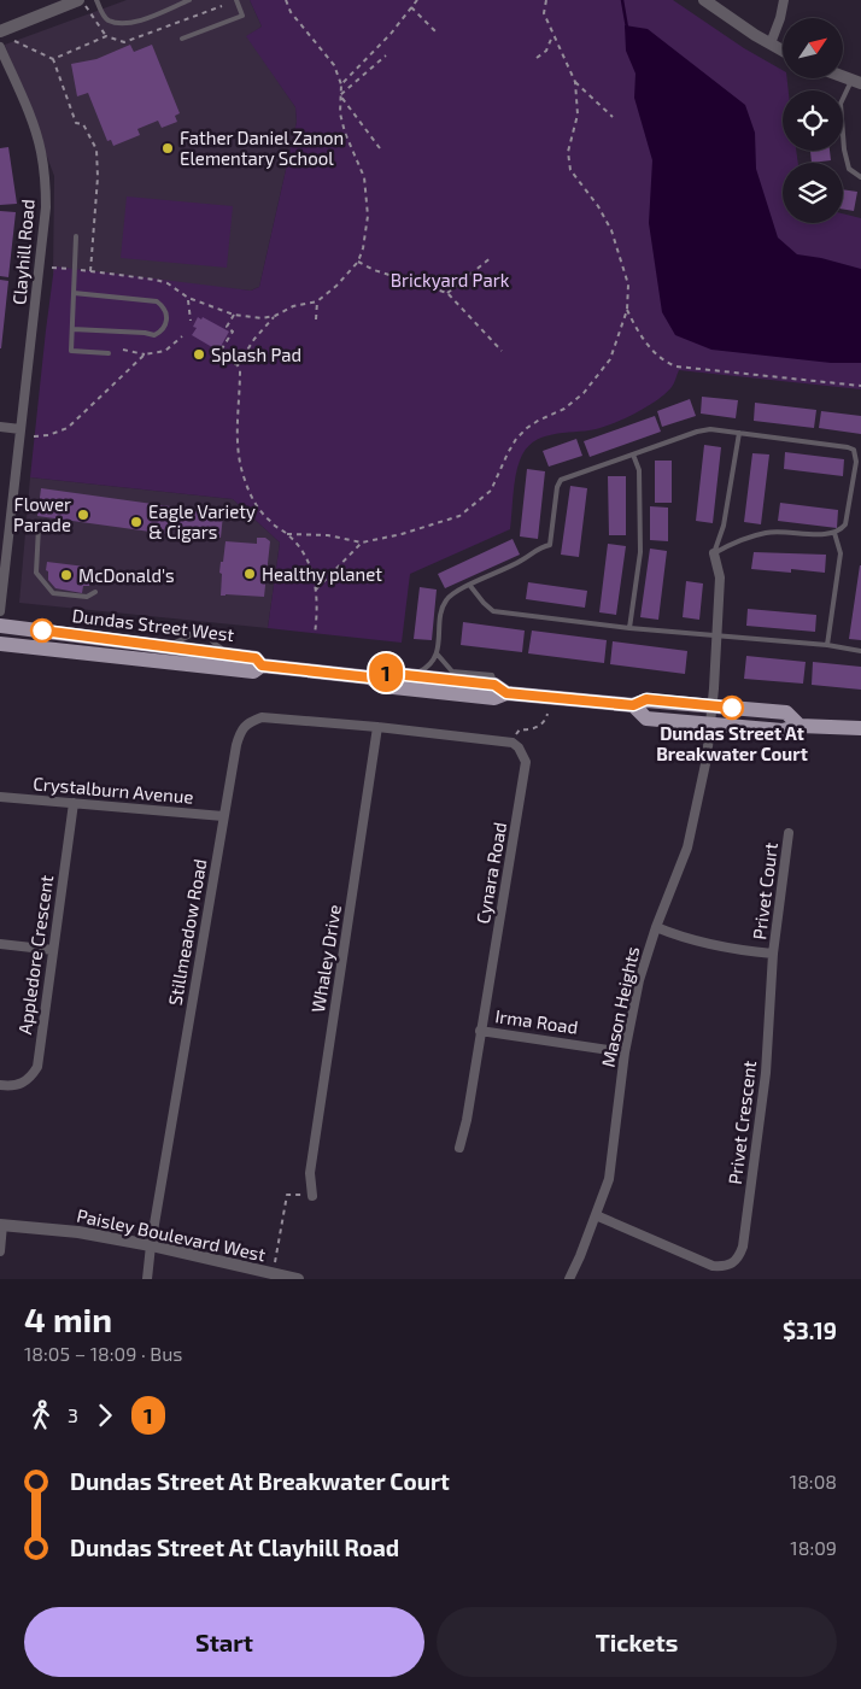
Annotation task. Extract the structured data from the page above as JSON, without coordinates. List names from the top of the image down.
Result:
{
  "streets": {
    "main road": ["Dundas Street West"],
    "street": [
      "Clayhill Road",
      "Crystalburn Avenue",
      "Cynara Road",
      "Privet Court",
      "Stillmeadow Road",
      "Appledore Crescent",
      "Whaley Drive",
      "Mason Heights",
      "Irma Road",
      "Privet Crescent",
      "Paisley Boulevard West"
    ]
  },
  "crossings": [
    ["Dundas Street West", "Mason Heights"],
    ["Crystalburn Avenue", "Stillmeadow Road"],
    ["Crystalburn Avenue", "Appledore Crescent"],
    ["Cynara Road", "Irma Road"],
    ["Privet Court", "Privet Crescent"],
    ["Stillmeadow Road", "Whaley Drive"],
    ["Stillmeadow Road", "Paisley Boulevard West"],
    ["Mason Heights", "Irma Road"],
    ["Mason Heights", "Privet Crescent"]
  ],
  "parks": ["Brickyard Park"],
  "places": [
    "Father Daniel Zanon Elementary School",
    "Splash Pad",
    "Flower Parade",
    "Eagle Variety & Cigars",
    "Healthy planet",
    "McDonald's",
    "Dundas Street At Breakwater Court"
  ],
  "lines": ["bus line 1"],
  "north": "top right",
  "page": {
    "on_map": "1",
    "heading": ["4 min", "18:05 – 18:09 · Bus", "$3.19"],
    "legs": ["3", "1"],
    "list": [
      {
        "name": "Dundas Street At Breakwater Court",
        "value": "18:08"
      },
      {
        "name": "Dundas Street At Clayhill Road",
        "value": "18:09"
      }
    ],
    "buttons": ["Start", "Tickets"]
  }
}
